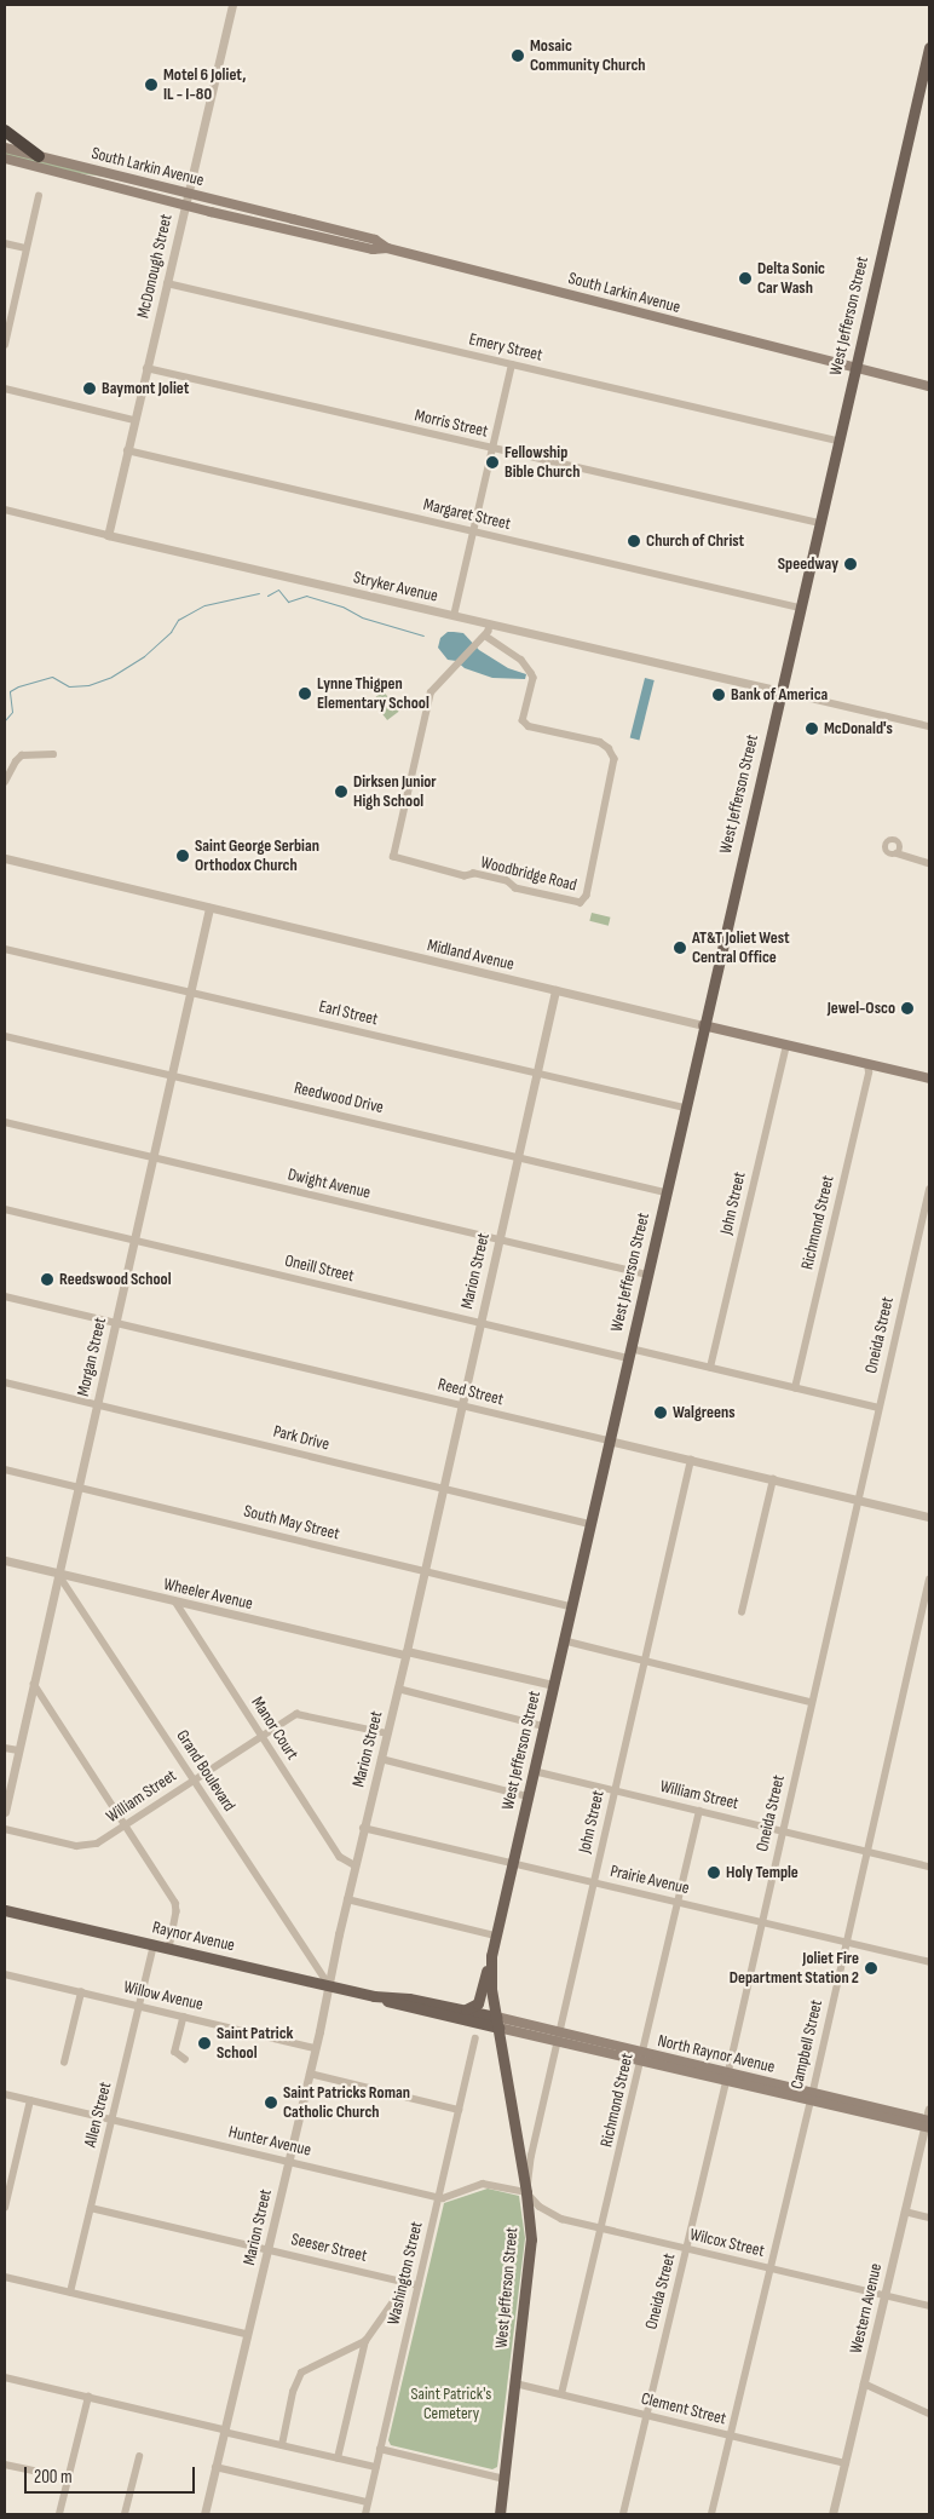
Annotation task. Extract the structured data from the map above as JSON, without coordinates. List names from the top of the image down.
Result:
{
  "streets": {
    "main road": [
      "South Larkin Avenue",
      "West Jefferson Street",
      "Midland Avenue",
      "Raynor Avenue",
      "North Raynor Avenue"
    ],
    "street": [
      "McDonough Street",
      "Emery Street",
      "Morris Street",
      "Margaret Street",
      "Stryker Avenue",
      "Woodbridge Road",
      "Earl Street",
      "Reedwood Drive",
      "Dwight Avenue",
      "John Street",
      "Richmond Street",
      "Oneill Street",
      "Marion Street",
      "Oneida Street",
      "Morgan Street",
      "Reed Street",
      "Park Drive",
      "South May Street",
      "Wheeler Avenue",
      "Manor Court",
      "Grand Boulevard",
      "William Street",
      "Prairie Avenue",
      "Willow Avenue",
      "Campbell Street",
      "Allen Street",
      "Hunter Avenue",
      "Wilcox Street",
      "Seeser Street",
      "Washington Street",
      "Western Avenue",
      "Clement Street"
    ]
  },
  "crossings": [
    ["South Larkin Avenue", "McDonough Street"],
    ["South Larkin Avenue", "West Jefferson Street"],
    ["McDonough Street", "Emery Street"],
    ["McDonough Street", "Morris Street"],
    ["McDonough Street", "Margaret Street"],
    ["McDonough Street", "Stryker Avenue"],
    ["West Jefferson Street", "Emery Street"],
    ["West Jefferson Street", "Morris Street"],
    ["West Jefferson Street", "Margaret Street"],
    ["West Jefferson Street", "Stryker Avenue"],
    ["West Jefferson Street", "Midland Avenue"],
    ["West Jefferson Street", "Earl Street"],
    ["West Jefferson Street", "Reedwood Drive"],
    ["West Jefferson Street", "Dwight Avenue"],
    ["West Jefferson Street", "John Street"],
    ["West Jefferson Street", "Oneill Street"],
    ["West Jefferson Street", "Reed Street"],
    ["West Jefferson Street", "Park Drive"],
    ["West Jefferson Street", "South May Street"],
    ["West Jefferson Street", "Wheeler Avenue"],
    ["West Jefferson Street", "William Street"],
    ["West Jefferson Street", "Prairie Avenue"],
    ["West Jefferson Street", "Raynor Avenue"],
    ["West Jefferson Street", "North Raynor Avenue"],
    ["West Jefferson Street", "Hunter Avenue"],
    ["West Jefferson Street", "Wilcox Street"],
    ["West Jefferson Street", "Clement Street"],
    ["Stryker Avenue", "Woodbridge Road"],
    ["Midland Avenue", "John Street"],
    ["Midland Avenue", "Richmond Street"],
    ["Midland Avenue", "Marion Street"],
    ["Midland Avenue", "Morgan Street"],
    ["Earl Street", "Marion Street"],
    ["Earl Street", "Morgan Street"],
    ["Reedwood Drive", "Marion Street"],
    ["Reedwood Drive", "Morgan Street"],
    ["Dwight Avenue", "Marion Street"],
    ["Dwight Avenue", "Morgan Street"],
    ["John Street", "Oneill Street"],
    ["John Street", "Reed Street"],
    ["John Street", "William Street"],
    ["John Street", "Prairie Avenue"],
    ["John Street", "North Raynor Avenue"],
    ["John Street", "Hunter Avenue"],
    ["John Street", "Wilcox Street"],
    ["Richmond Street", "Oneill Street"],
    ["Richmond Street", "William Street"],
    ["Richmond Street", "Prairie Avenue"],
    ["Richmond Street", "North Raynor Avenue"],
    ["Richmond Street", "Wilcox Street"],
    ["Richmond Street", "Clement Street"],
    ["Oneill Street", "Marion Street"],
    ["Oneill Street", "Oneida Street"],
    ["Oneill Street", "Morgan Street"],
    ["Marion Street", "Reed Street"],
    ["Marion Street", "Park Drive"],
    ["Marion Street", "South May Street"],
    ["Marion Street", "Wheeler Avenue"],
    ["Marion Street", "Manor Court"],
    ["Marion Street", "Grand Boulevard"],
    ["Marion Street", "William Street"],
    ["Marion Street", "Prairie Avenue"],
    ["Marion Street", "Raynor Avenue"],
    ["Marion Street", "Willow Avenue"],
    ["Marion Street", "Hunter Avenue"],
    ["Marion Street", "Seeser Street"],
    ["Oneida Street", "Reed Street"],
    ["Oneida Street", "William Street"],
    ["Oneida Street", "Prairie Avenue"],
    ["Oneida Street", "North Raynor Avenue"],
    ["Oneida Street", "Wilcox Street"],
    ["Oneida Street", "Clement Street"],
    ["Morgan Street", "Reed Street"],
    ["Morgan Street", "Park Drive"],
    ["Morgan Street", "South May Street"],
    ["Morgan Street", "Wheeler Avenue"],
    ["Morgan Street", "Grand Boulevard"],
    ["Wheeler Avenue", "Manor Court"],
    ["Wheeler Avenue", "Grand Boulevard"],
    ["Manor Court", "William Street"],
    ["Grand Boulevard", "William Street"],
    ["Grand Boulevard", "Raynor Avenue"],
    ["William Street", "Campbell Street"],
    ["Prairie Avenue", "Campbell Street"],
    ["Raynor Avenue", "North Raynor Avenue"],
    ["Raynor Avenue", "Allen Street"],
    ["Willow Avenue", "Allen Street"],
    ["Campbell Street", "North Raynor Avenue"],
    ["Campbell Street", "Wilcox Street"],
    ["Campbell Street", "Clement Street"],
    ["North Raynor Avenue", "Western Avenue"],
    ["Allen Street", "Hunter Avenue"],
    ["Allen Street", "Seeser Street"],
    ["Hunter Avenue", "Wilcox Street"],
    ["Hunter Avenue", "Washington Street"],
    ["Wilcox Street", "Western Avenue"],
    ["Seeser Street", "Washington Street"],
    ["Western Avenue", "Clement Street"]
  ],
  "parks": ["Saint Patrick's Cemetery"],
  "places": [
    "Mosaic Community Church",
    "Motel 6 Joliet, IL - I-80",
    "Delta Sonic Car Wash",
    "Baymont Joliet",
    "Fellowship Bible Church",
    "Church of Christ",
    "Speedway",
    "Lynne Thigpen Elementary School",
    "Bank of America",
    "McDonald's",
    "Dirksen Junior High School",
    "Saint George Serbian Orthodox Church",
    "AT&T Joliet West Central Office",
    "Jewel-Osco",
    "Reedswood School",
    "Walgreens",
    "Holy Temple",
    "Joliet Fire Department Station 2",
    "Saint Patrick School",
    "Saint Patricks Roman Catholic Church"
  ],
  "scale_bar": "200 m"
}
